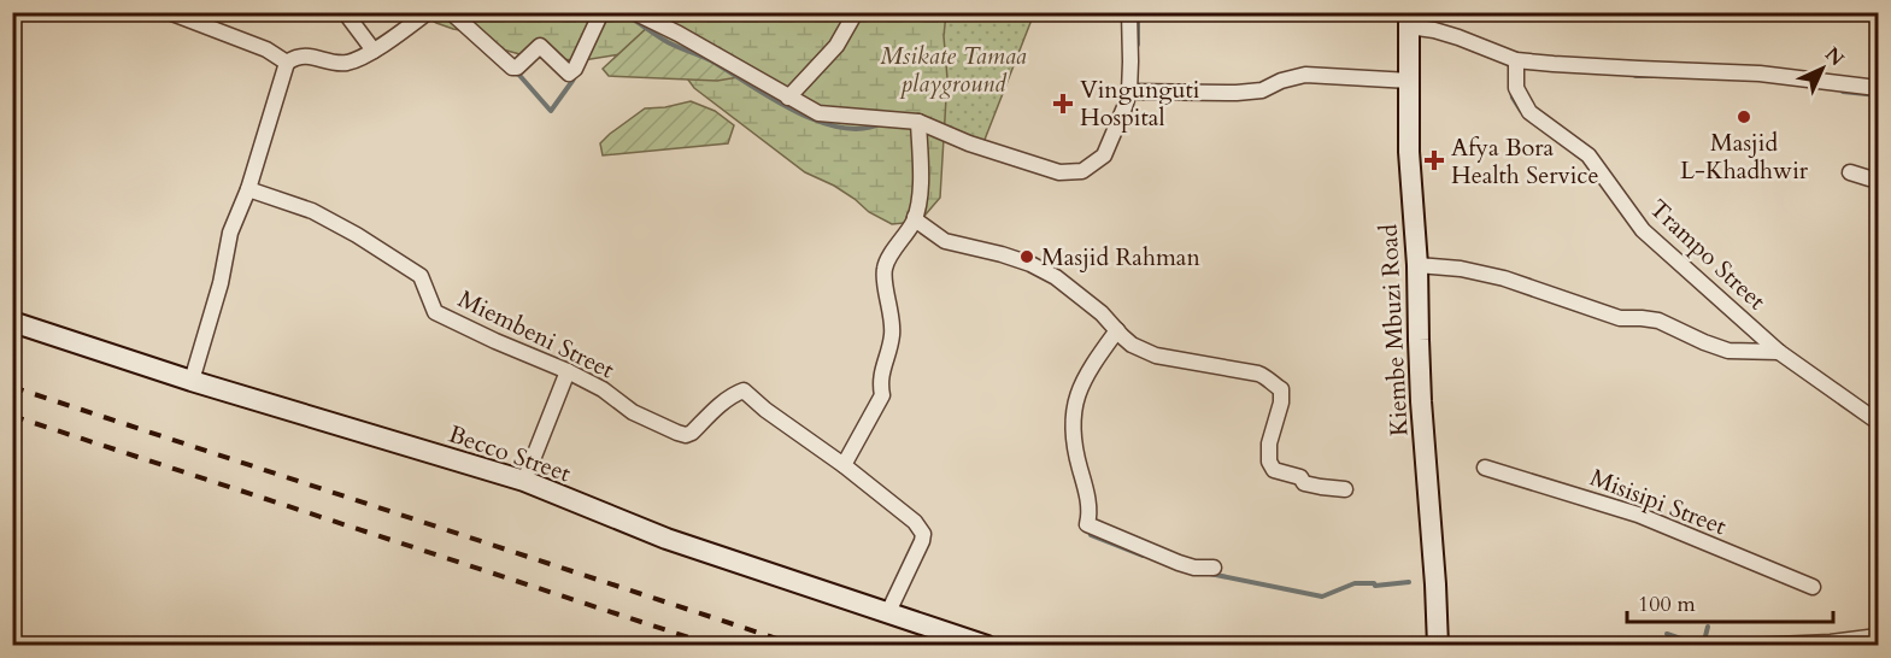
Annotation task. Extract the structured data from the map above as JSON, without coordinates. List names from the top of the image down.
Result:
{
  "streets": {
    "street": [
      "Trampo Street",
      "Kiembe Mbuzi Road",
      "Miembeni Street",
      "Becco Street",
      "Misisipi Street"
    ]
  },
  "parks": ["Msikate Tamaa playground"],
  "places": {
    "health": ["Vingunguti Hospital", "Afya Bora Health Service"],
    "other": ["Masjid L-Khadhwir", "Masjid Rahman"]
  },
  "scale_bar": "100 m",
  "north": "top right"
}
